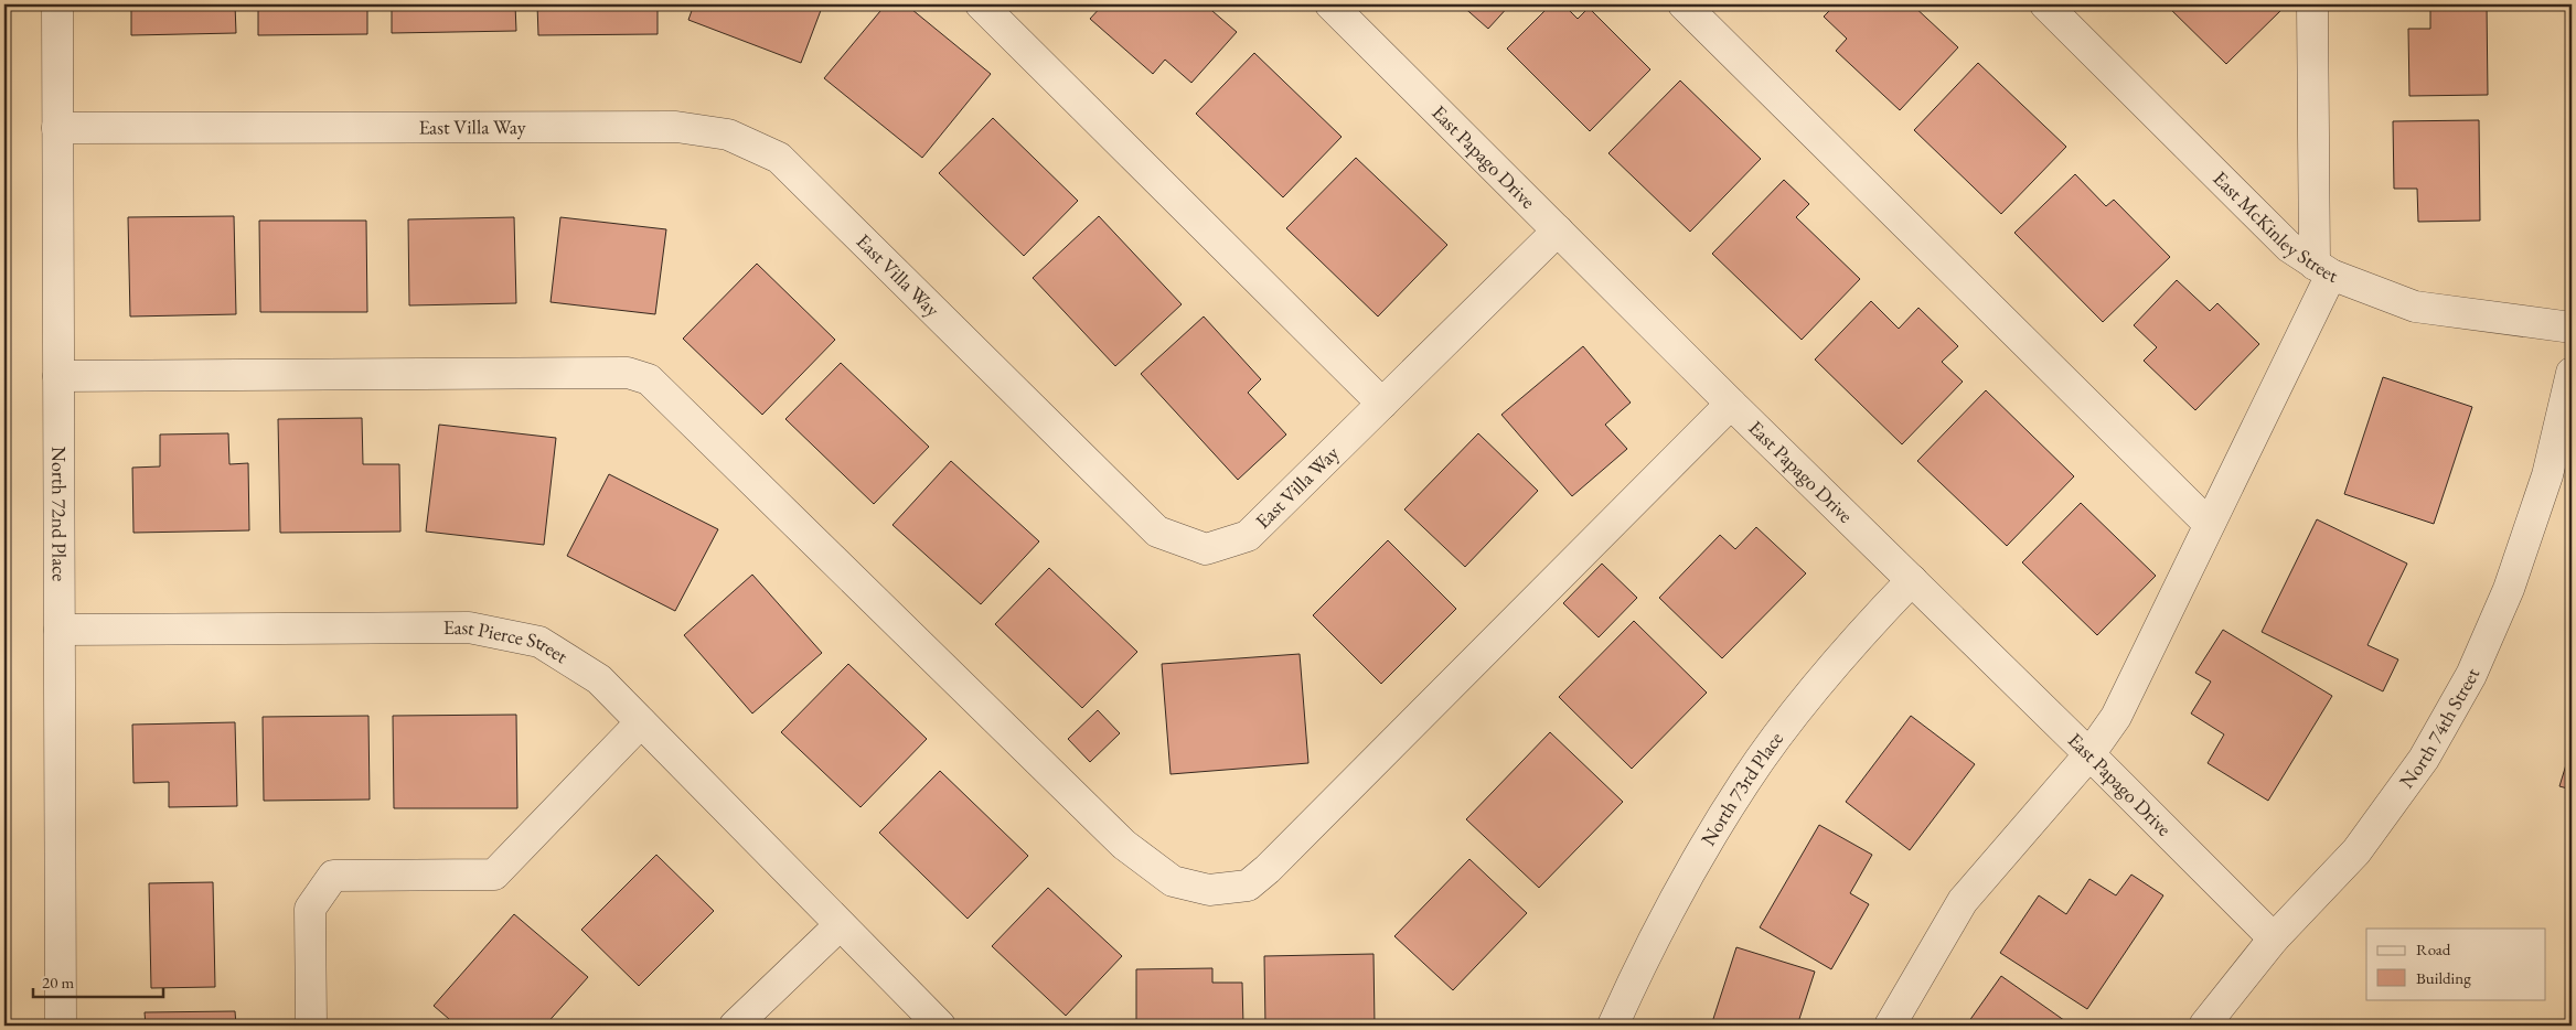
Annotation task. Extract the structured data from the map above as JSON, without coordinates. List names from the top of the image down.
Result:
{
  "streets": {
    "street": [
      "East Villa Way",
      "East Papago Drive",
      "East McKinley Street",
      "North 72nd Place",
      "East Pierce Street",
      "North 74th Street",
      "North 73rd Place"
    ]
  },
  "crossings": [
    ["East Villa Way", "East Papago Drive"],
    ["East Villa Way", "North 72nd Place"],
    ["East Papago Drive", "North 74th Street"],
    ["East Papago Drive", "North 73rd Place"],
    ["North 72nd Place", "East Pierce Street"]
  ],
  "legend": ["Road", "Building"],
  "scale_bar": "20 m"
}
